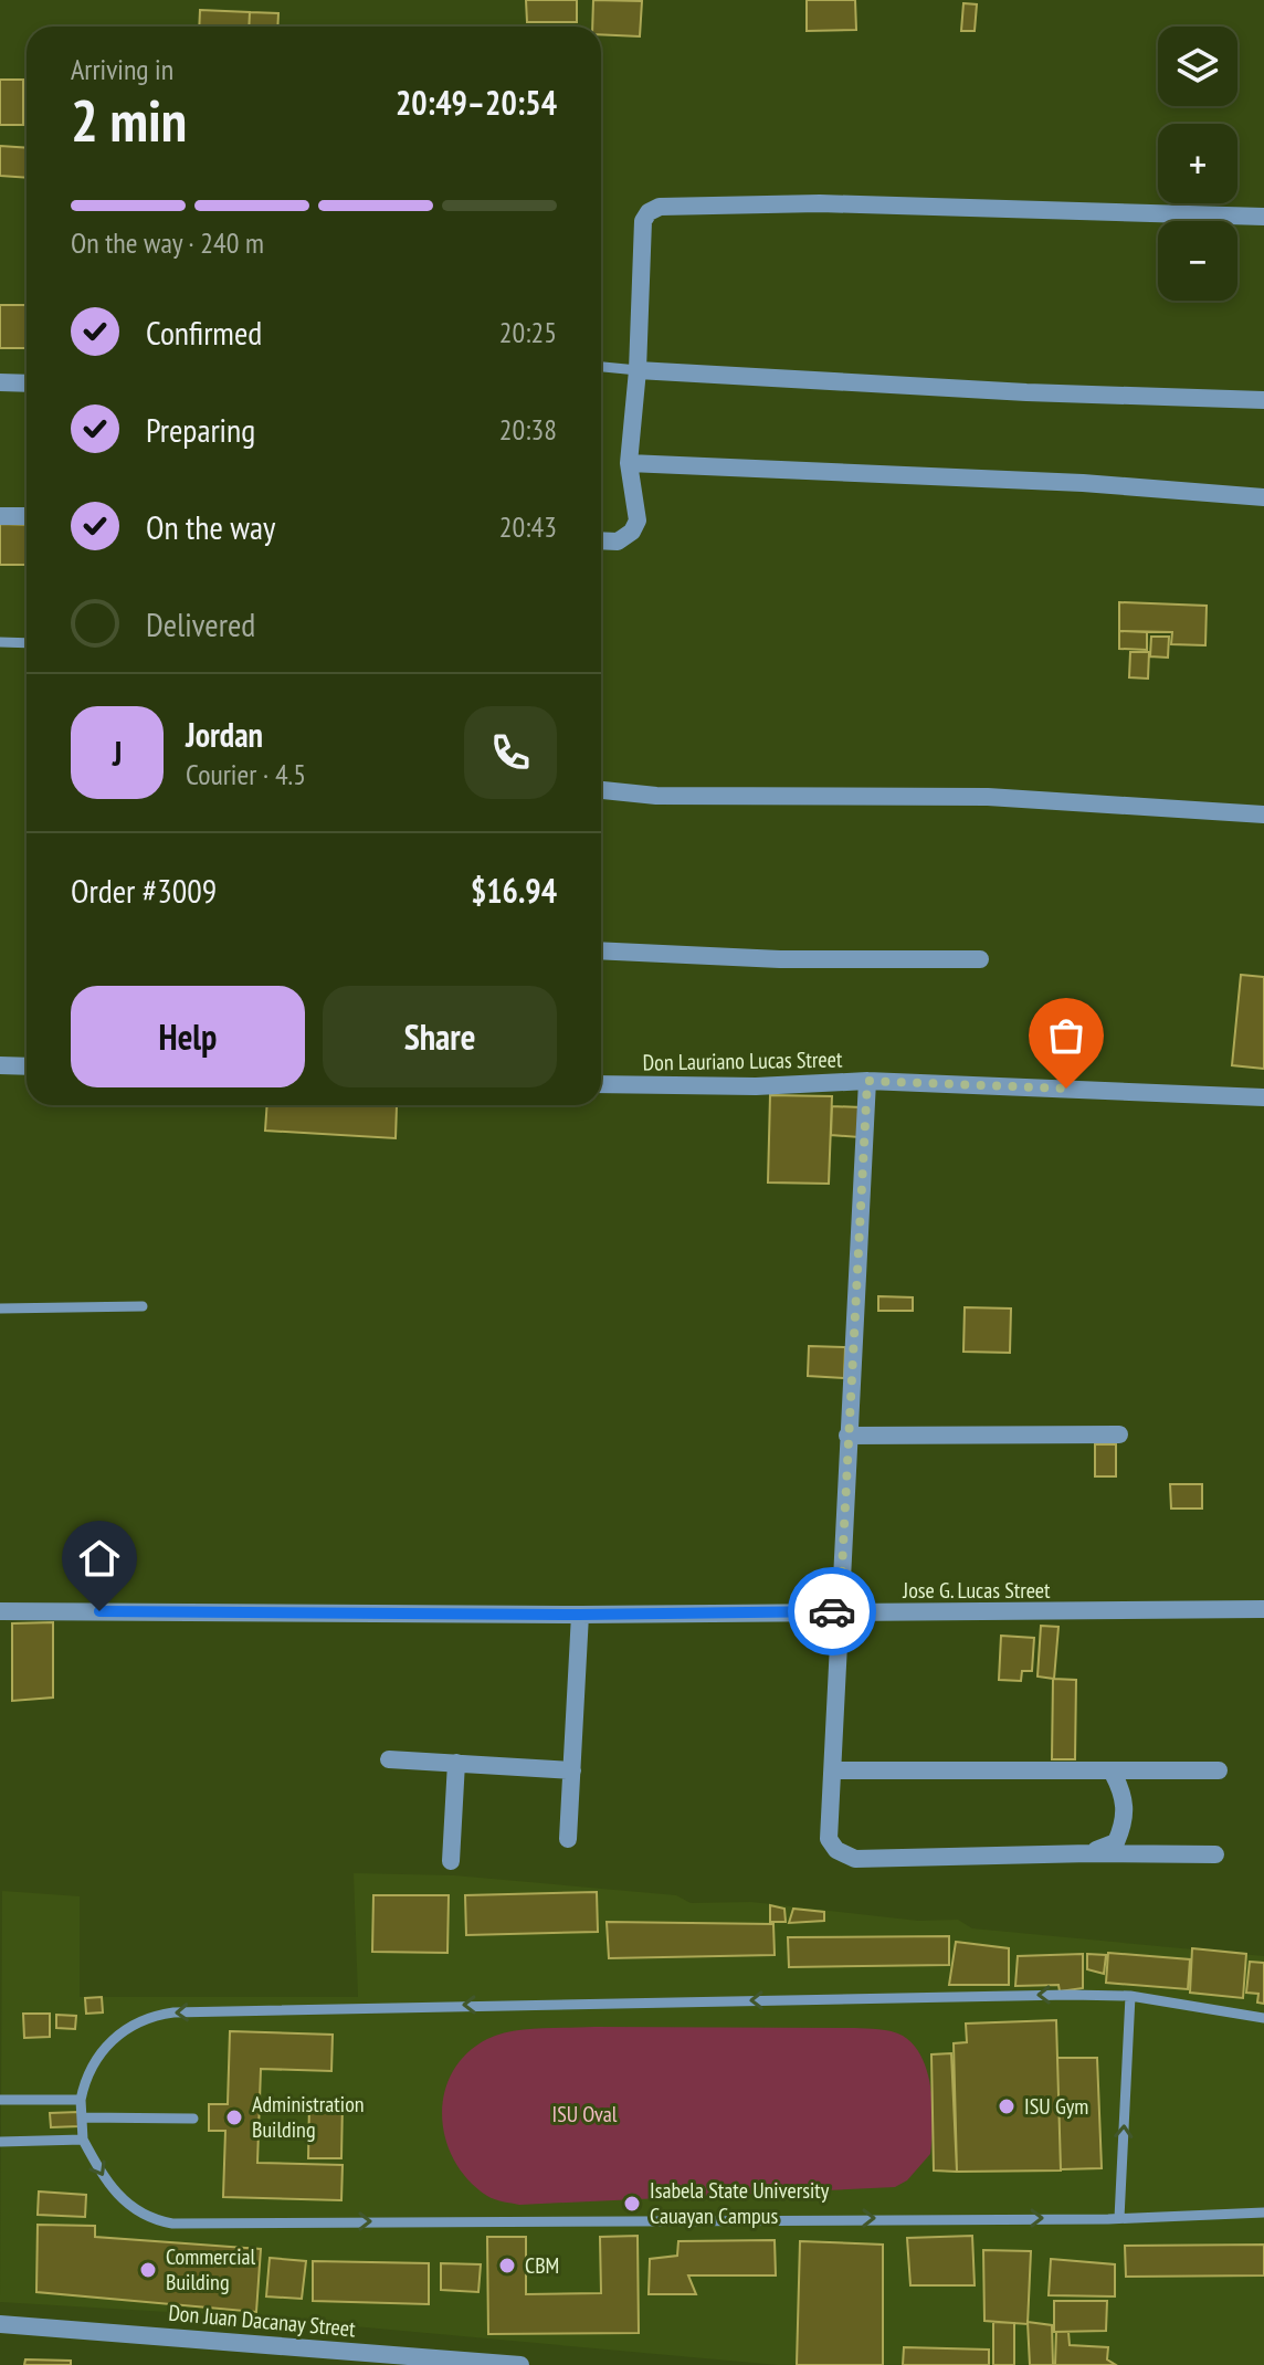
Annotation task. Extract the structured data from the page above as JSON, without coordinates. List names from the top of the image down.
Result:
{
  "streets": {
    "street": ["Don Lauriano Lucas Street", "Jose G. Lucas Street", "Don Juan Dacanay Street"]
  },
  "parks": ["ISU Oval"],
  "places": [
    "ISU Gym",
    "Administration Building",
    "Isabela State University Cauayan Campus",
    "CBM",
    "Commercial Building"
  ],
  "page": {
    "map_buttons": ["+", "−"],
    "heading": ["2 min", "Arriving in", "20:49–20:54"],
    "panel": [
      "Jordan",
      "Courier · 4.5",
      "Order #3009",
      "$16.94"
    ],
    "bar": "On the way · 240 m",
    "list": [
      ["Confirmed", "20:25"],
      ["Preparing", "20:38"],
      ["On the way", "20:43"],
      "Delivered"
    ],
    "round": "J",
    "buttons": ["Help", "Share"]
  }
}
